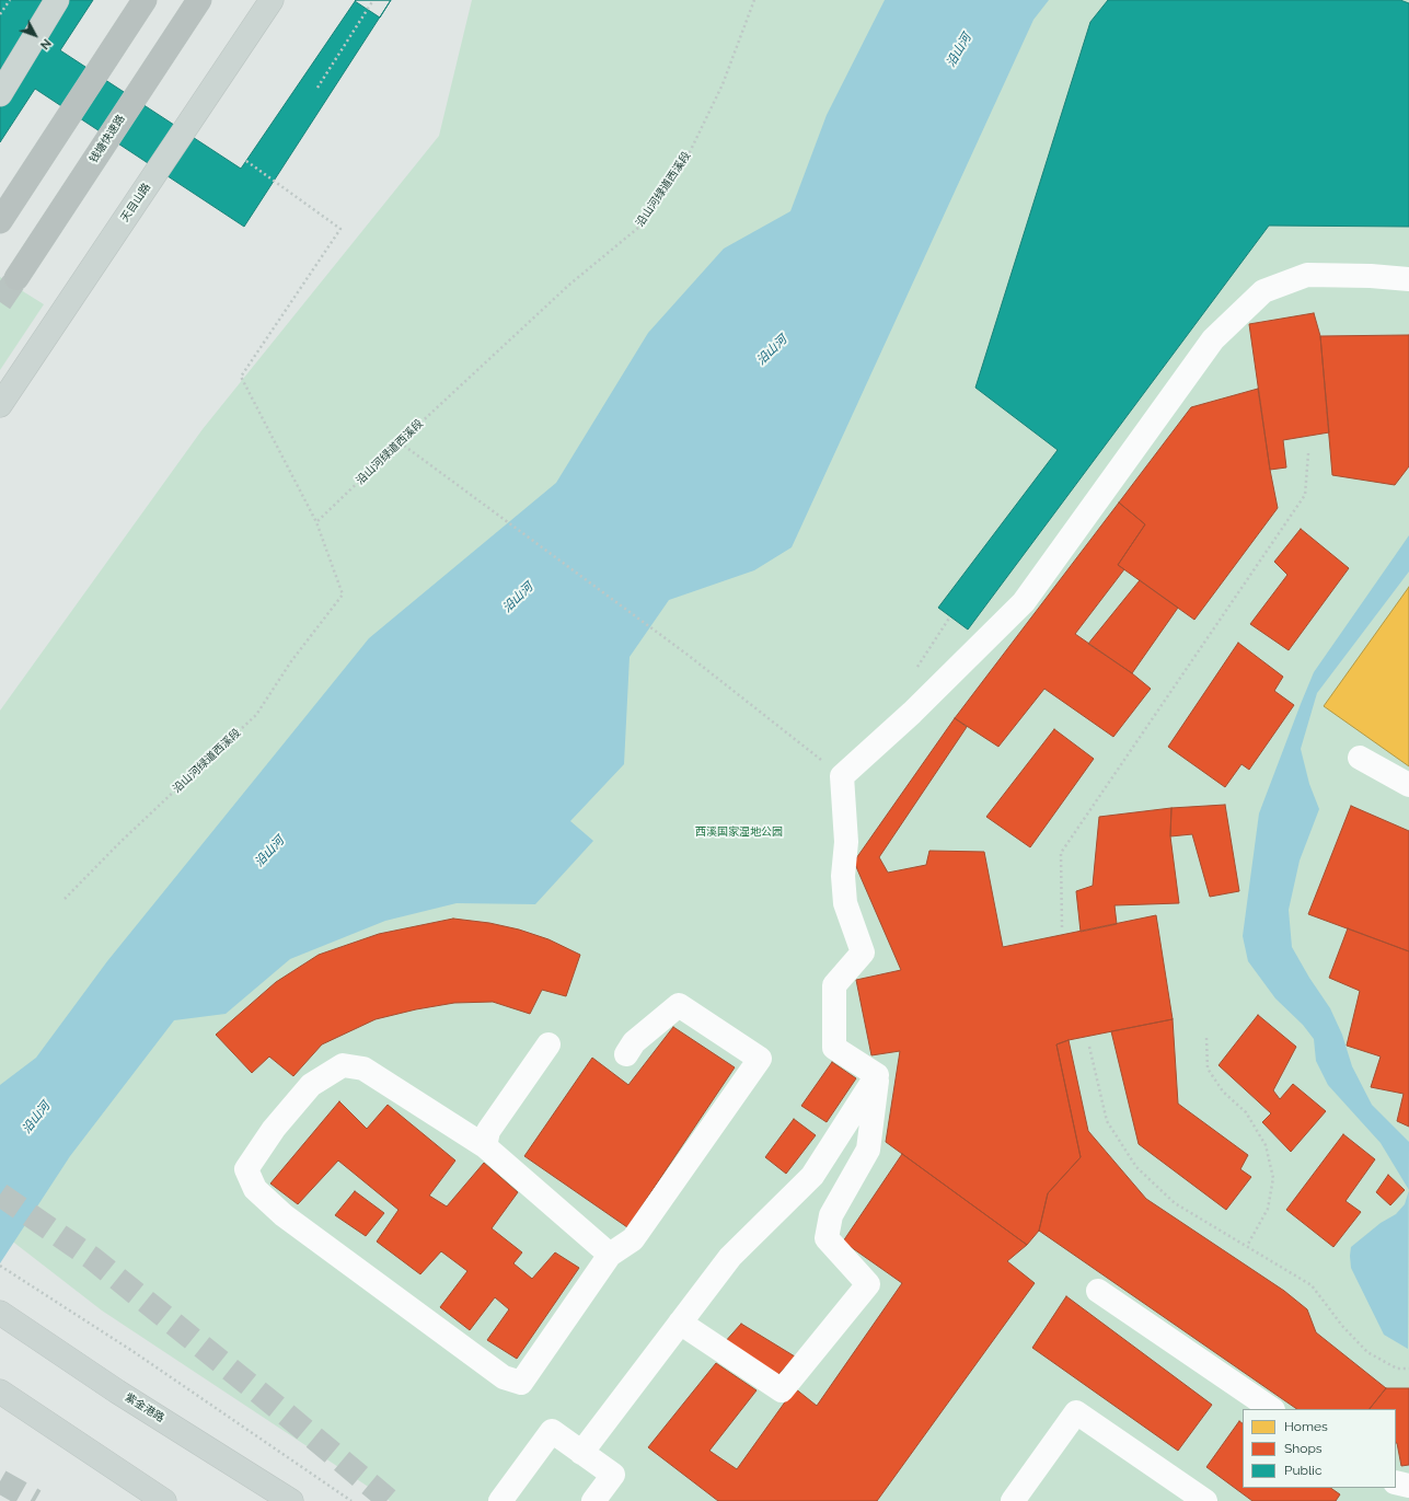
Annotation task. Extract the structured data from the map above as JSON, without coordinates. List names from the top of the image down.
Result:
{
  "streets": {
    "highway": ["钱塘快速路"],
    "main road": ["天目山路", "紫金港路"],
    "path": ["沿山河绿道西溪段"]
  },
  "water": ["沿山河"],
  "parks": ["西溪国家湿地公园"],
  "legend": ["Homes", "Shops", "Public"],
  "north": "bottom right"
}
